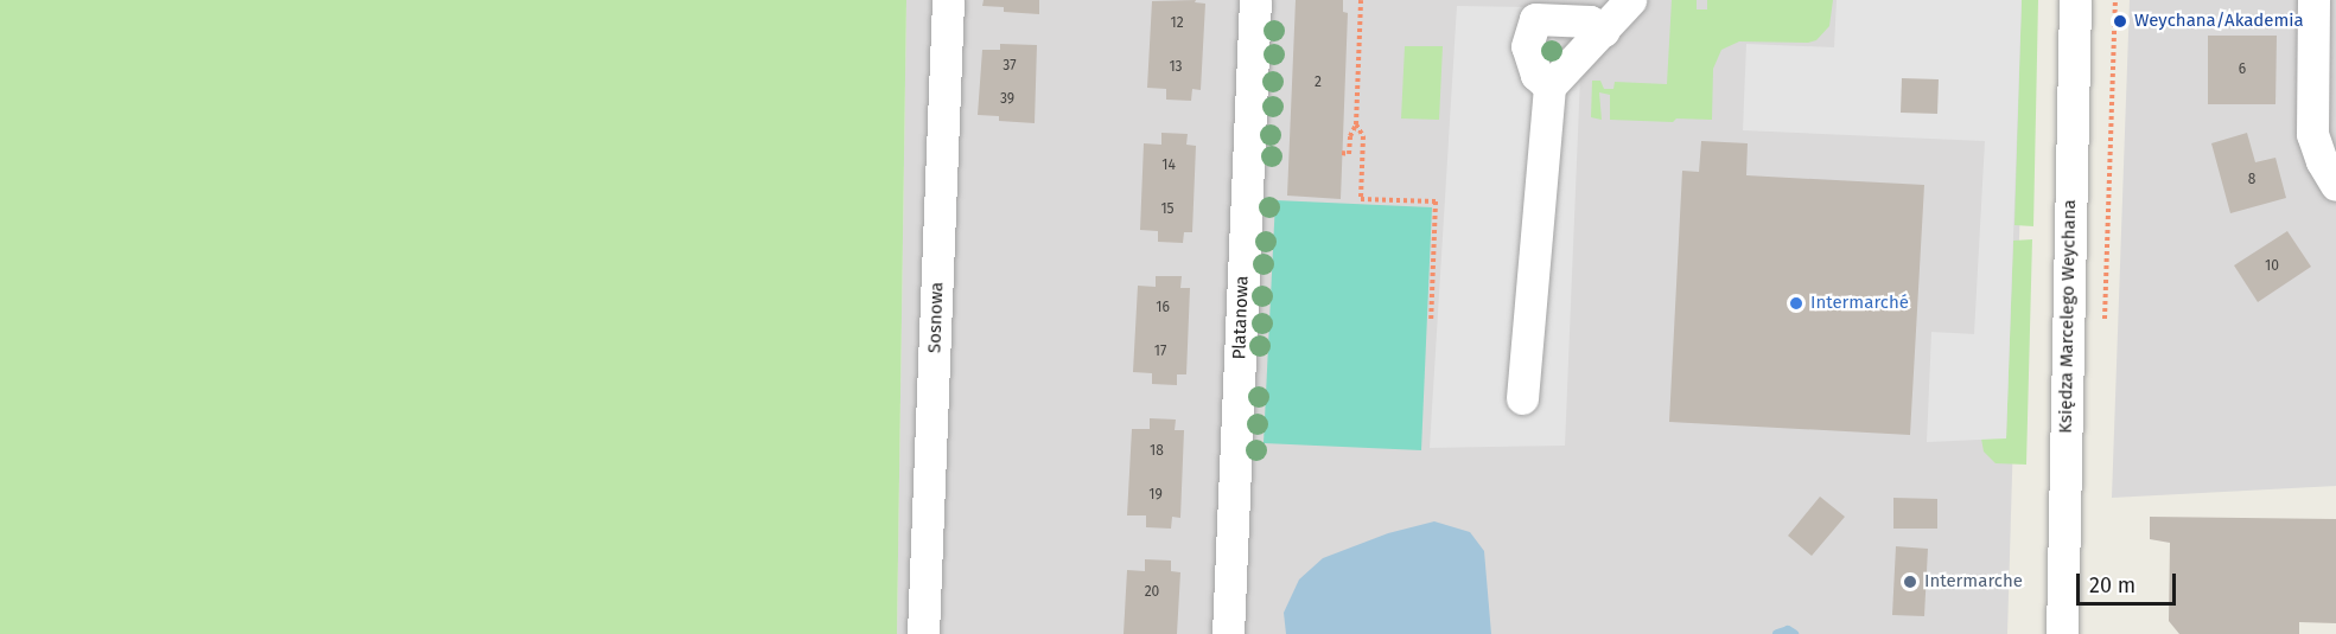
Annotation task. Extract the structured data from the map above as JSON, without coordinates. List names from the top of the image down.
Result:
{
  "streets": {
    "street": ["Księdza Marcelego Weychana", "Sosnowa", "Platanowa"]
  },
  "places": ["Weychana/Akademia", "Intermarché", "Intermarche"],
  "house_numbers": [
    "12",
    "37",
    "13",
    "6",
    "2",
    "39",
    "14",
    "8",
    "15",
    "10",
    "16",
    "17",
    "18",
    "19",
    "20"
  ],
  "scale_bar": "20 m"
}
